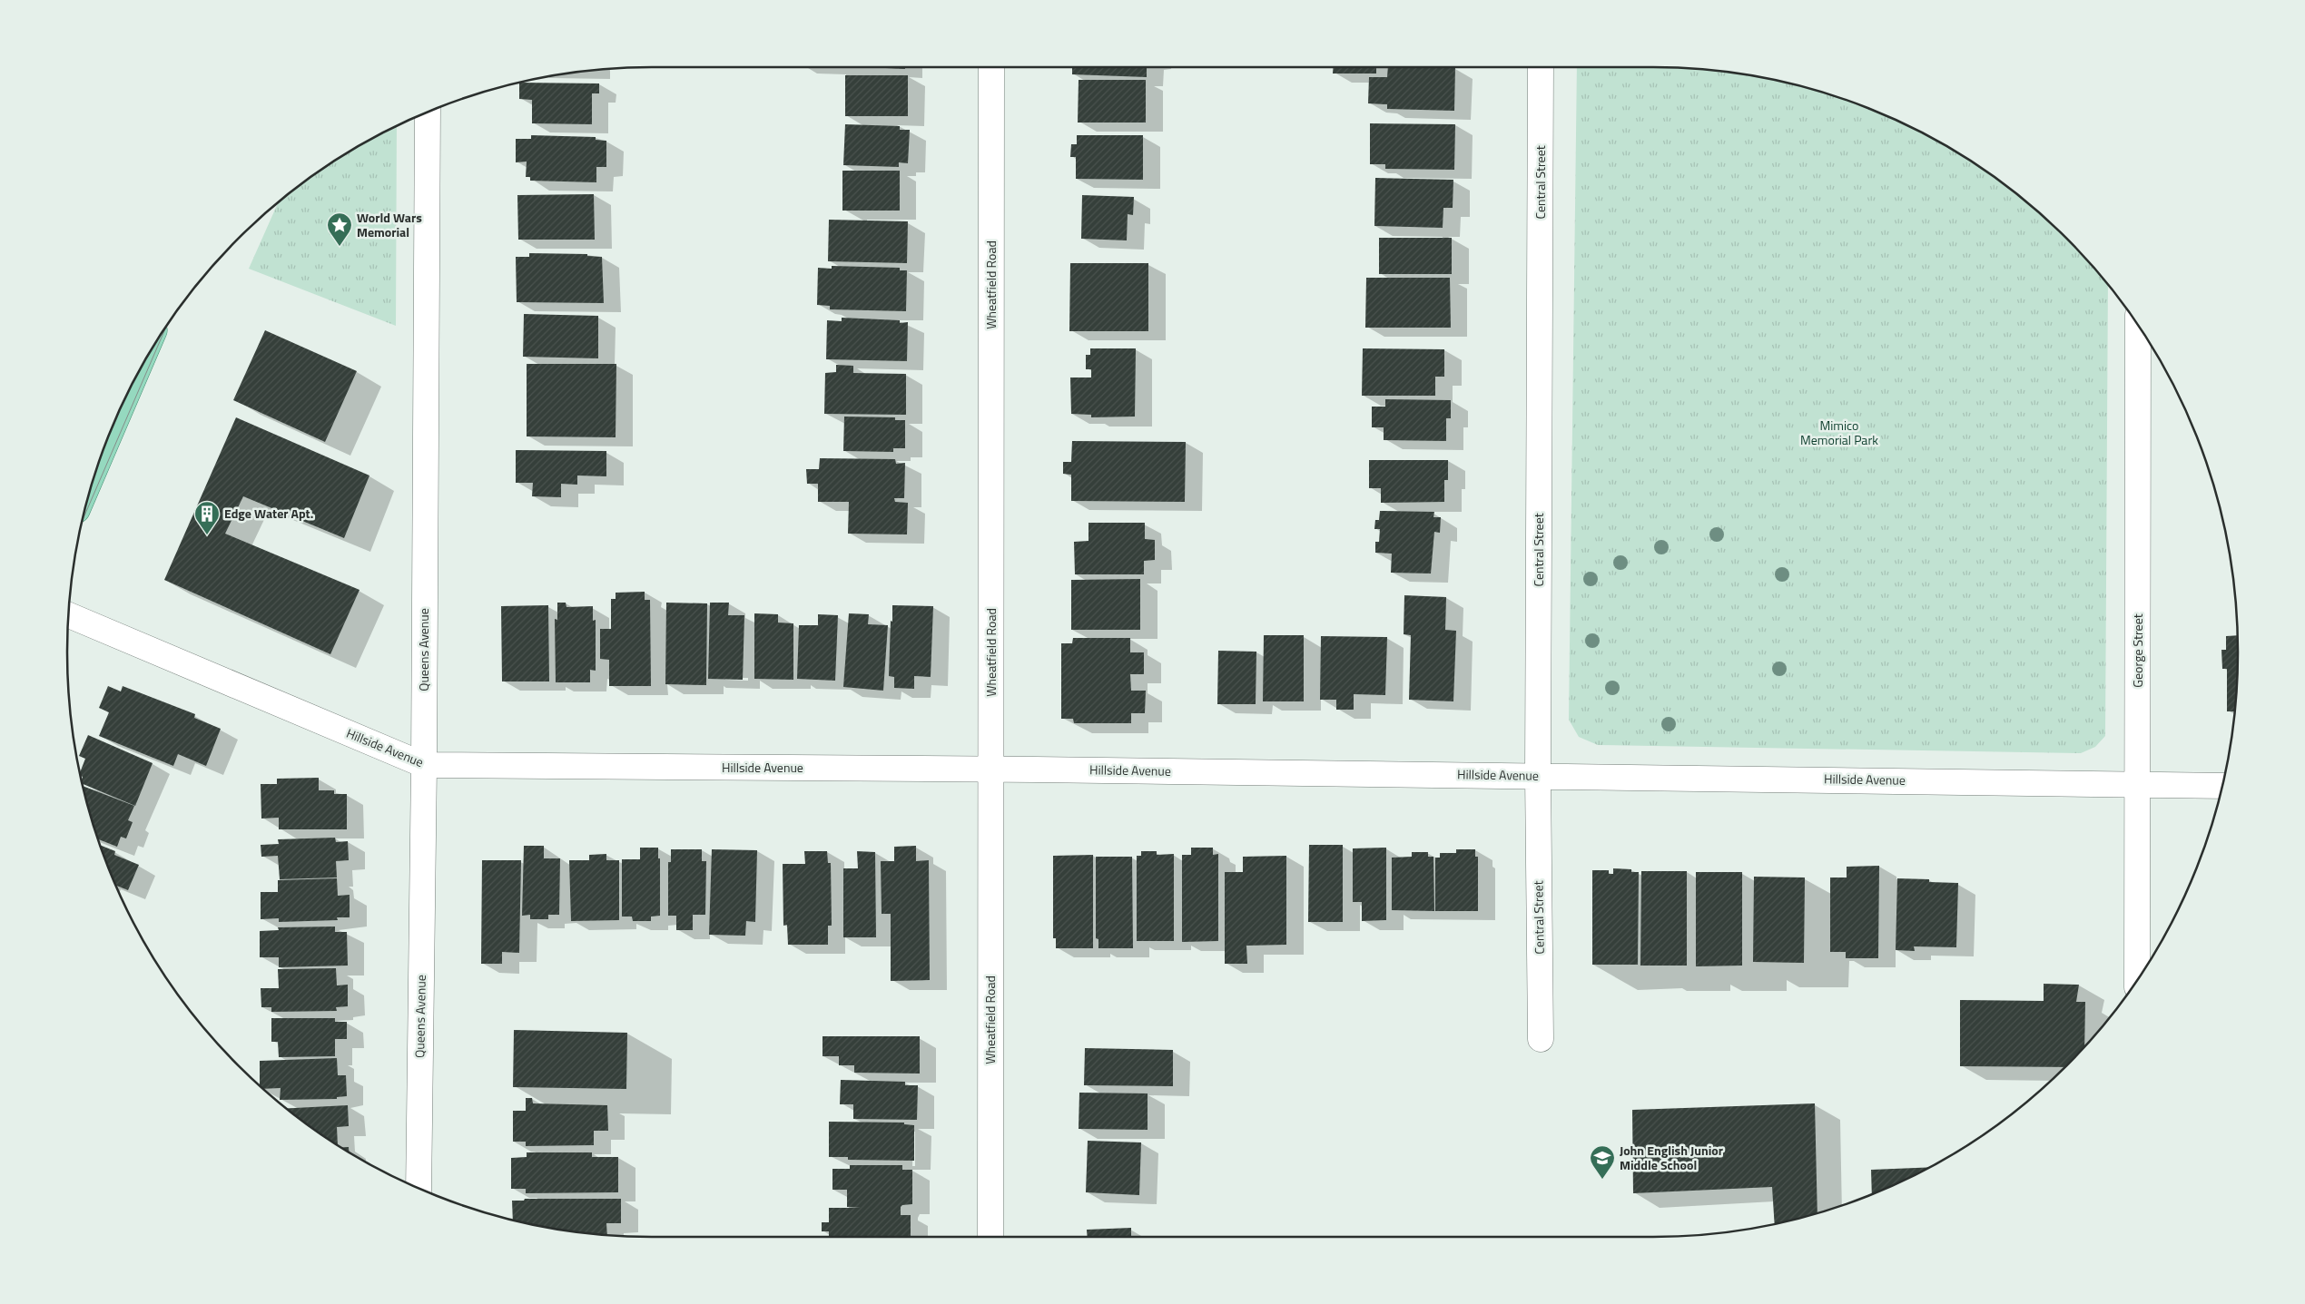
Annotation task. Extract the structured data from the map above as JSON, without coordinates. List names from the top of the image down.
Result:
{
  "streets": {
    "street": [
      "Central Street",
      "Wheatfield Road",
      "Queens Avenue",
      "George Street",
      "Hillside Avenue"
    ]
  },
  "crossings": [
    ["Central Street", "Hillside Avenue"],
    ["Wheatfield Road", "Hillside Avenue"],
    ["Queens Avenue", "Hillside Avenue"],
    ["George Street", "Hillside Avenue"]
  ],
  "parks": ["Mimico Memorial Park"],
  "places": {
    "place": ["World Wars Memorial"],
    "building": ["Edge Water Apt."],
    "school or university": ["John English Junior Middle School"]
  }
}
